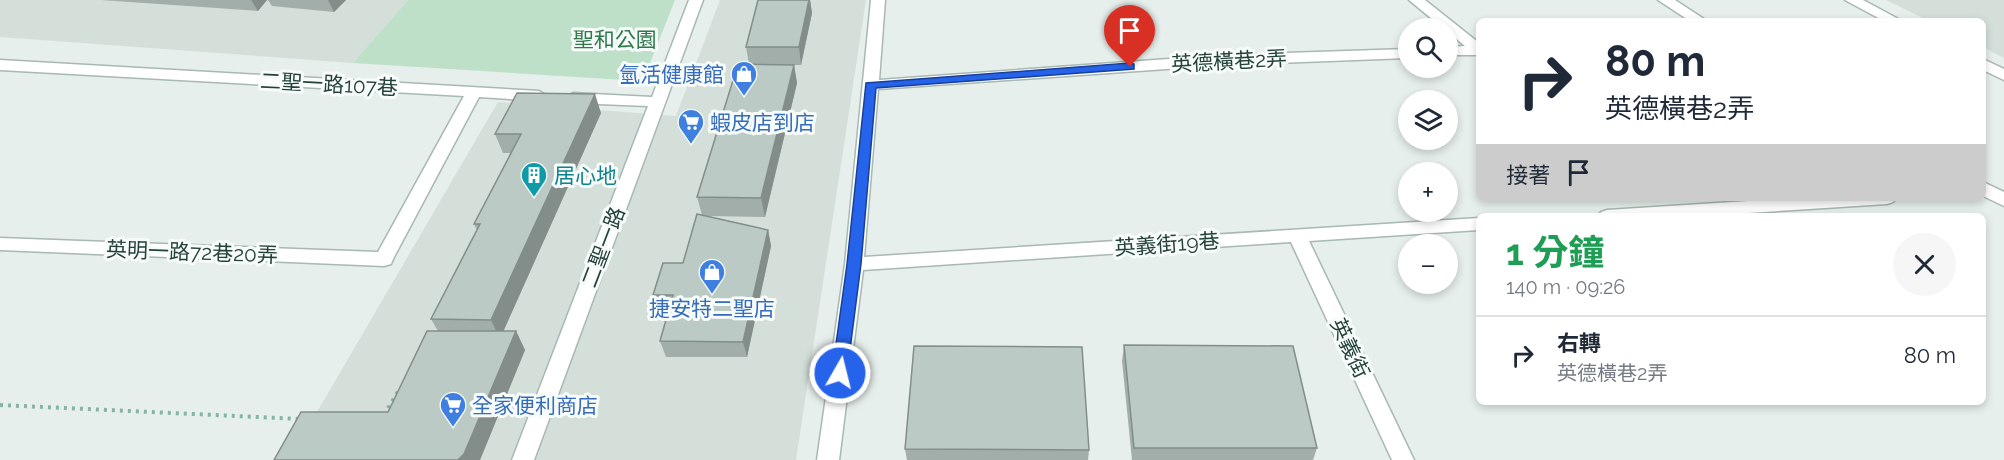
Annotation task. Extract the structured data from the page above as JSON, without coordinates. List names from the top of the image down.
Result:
{
  "streets": {
    "street": [
      "英德橫巷2弄",
      "二聖一路107巷",
      "英義街19巷",
      "二聖一路",
      "英明一路72巷20弄",
      "英義街"
    ]
  },
  "crossings": [
    ["二聖一路107巷", "二聖一路"],
    ["二聖一路107巷", "英明一路72巷20弄"],
    ["英義街19巷", "英義街"]
  ],
  "parks": ["聖和公園"],
  "places": {
    "shop": ["氫活健康館", "捷安特二聖店"],
    "supermarket": ["蝦皮店到店", "全家便利商店"],
    "building": ["居心地"]
  },
  "page": {
    "map_buttons": ["+", "−"],
    "turn": ["80 m", "英德橫巷2弄"],
    "then": "接著",
    "heading": ["1 分鐘", "140 m · 09:26"],
    "list": [
      {
        "name": "右轉",
        "note": "英德橫巷2弄",
        "value": "80 m"
      }
    ]
  }
}
